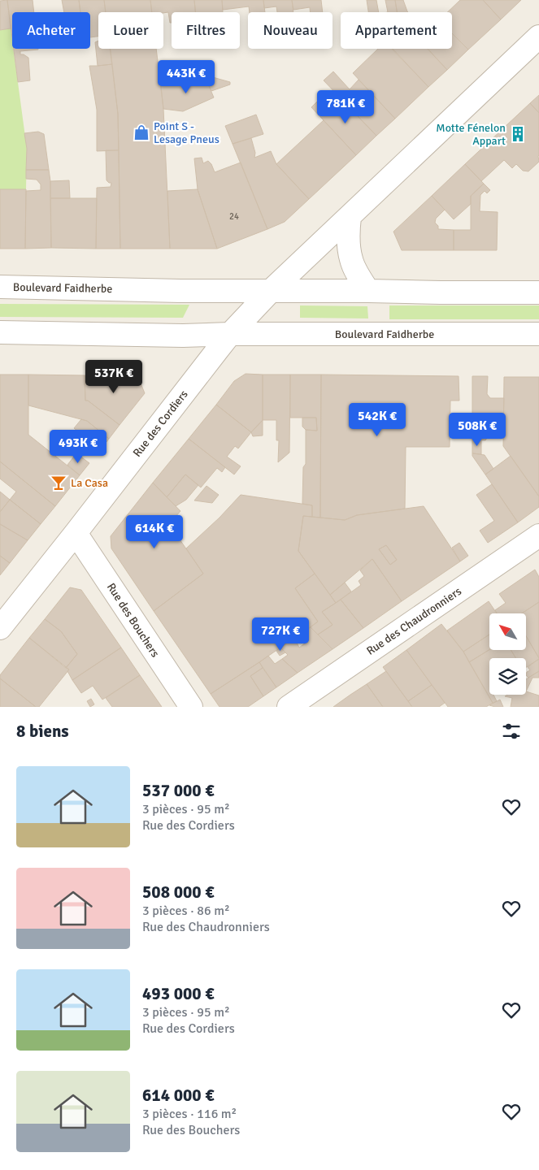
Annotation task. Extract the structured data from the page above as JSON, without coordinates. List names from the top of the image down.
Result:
{
  "streets": {
    "street": [
      "Boulevard Faidherbe",
      "Rue des Cordiers",
      "Rue des Bouchers",
      "Rue des Chaudronniers"
    ]
  },
  "crossings": [
    ["Boulevard Faidherbe", "Rue des Cordiers"],
    ["Rue des Cordiers", "Rue des Bouchers"]
  ],
  "places": {
    "shop": ["Point S - Lesage Pneus"],
    "building": ["Motte Fénelon Appart"],
    "bar": ["La Casa"]
  },
  "house_numbers": ["24"],
  "north": "top left",
  "page": {
    "chip": [
      "Acheter",
      "Louer",
      "Filtres",
      "Nouveau",
      "Appartement"
    ],
    "price": [
      "443K €",
      "781K €",
      "537K €",
      "542K €",
      "508K €",
      "493K €",
      "614K €",
      "727K €"
    ],
    "heading": "8 biens",
    "list": [
      {
        "name": "537 000 €",
        "note": "3 pièces · 95 m² · Rue des Cordiers"
      },
      {
        "name": "508 000 €",
        "note": "3 pièces · 86 m² · Rue des Chaudronniers"
      },
      {
        "name": "493 000 €",
        "note": "3 pièces · 95 m² · Rue des Cordiers"
      },
      {
        "name": "614 000 €",
        "note": "3 pièces · 116 m² · Rue des Bouchers"
      }
    ]
  }
}
